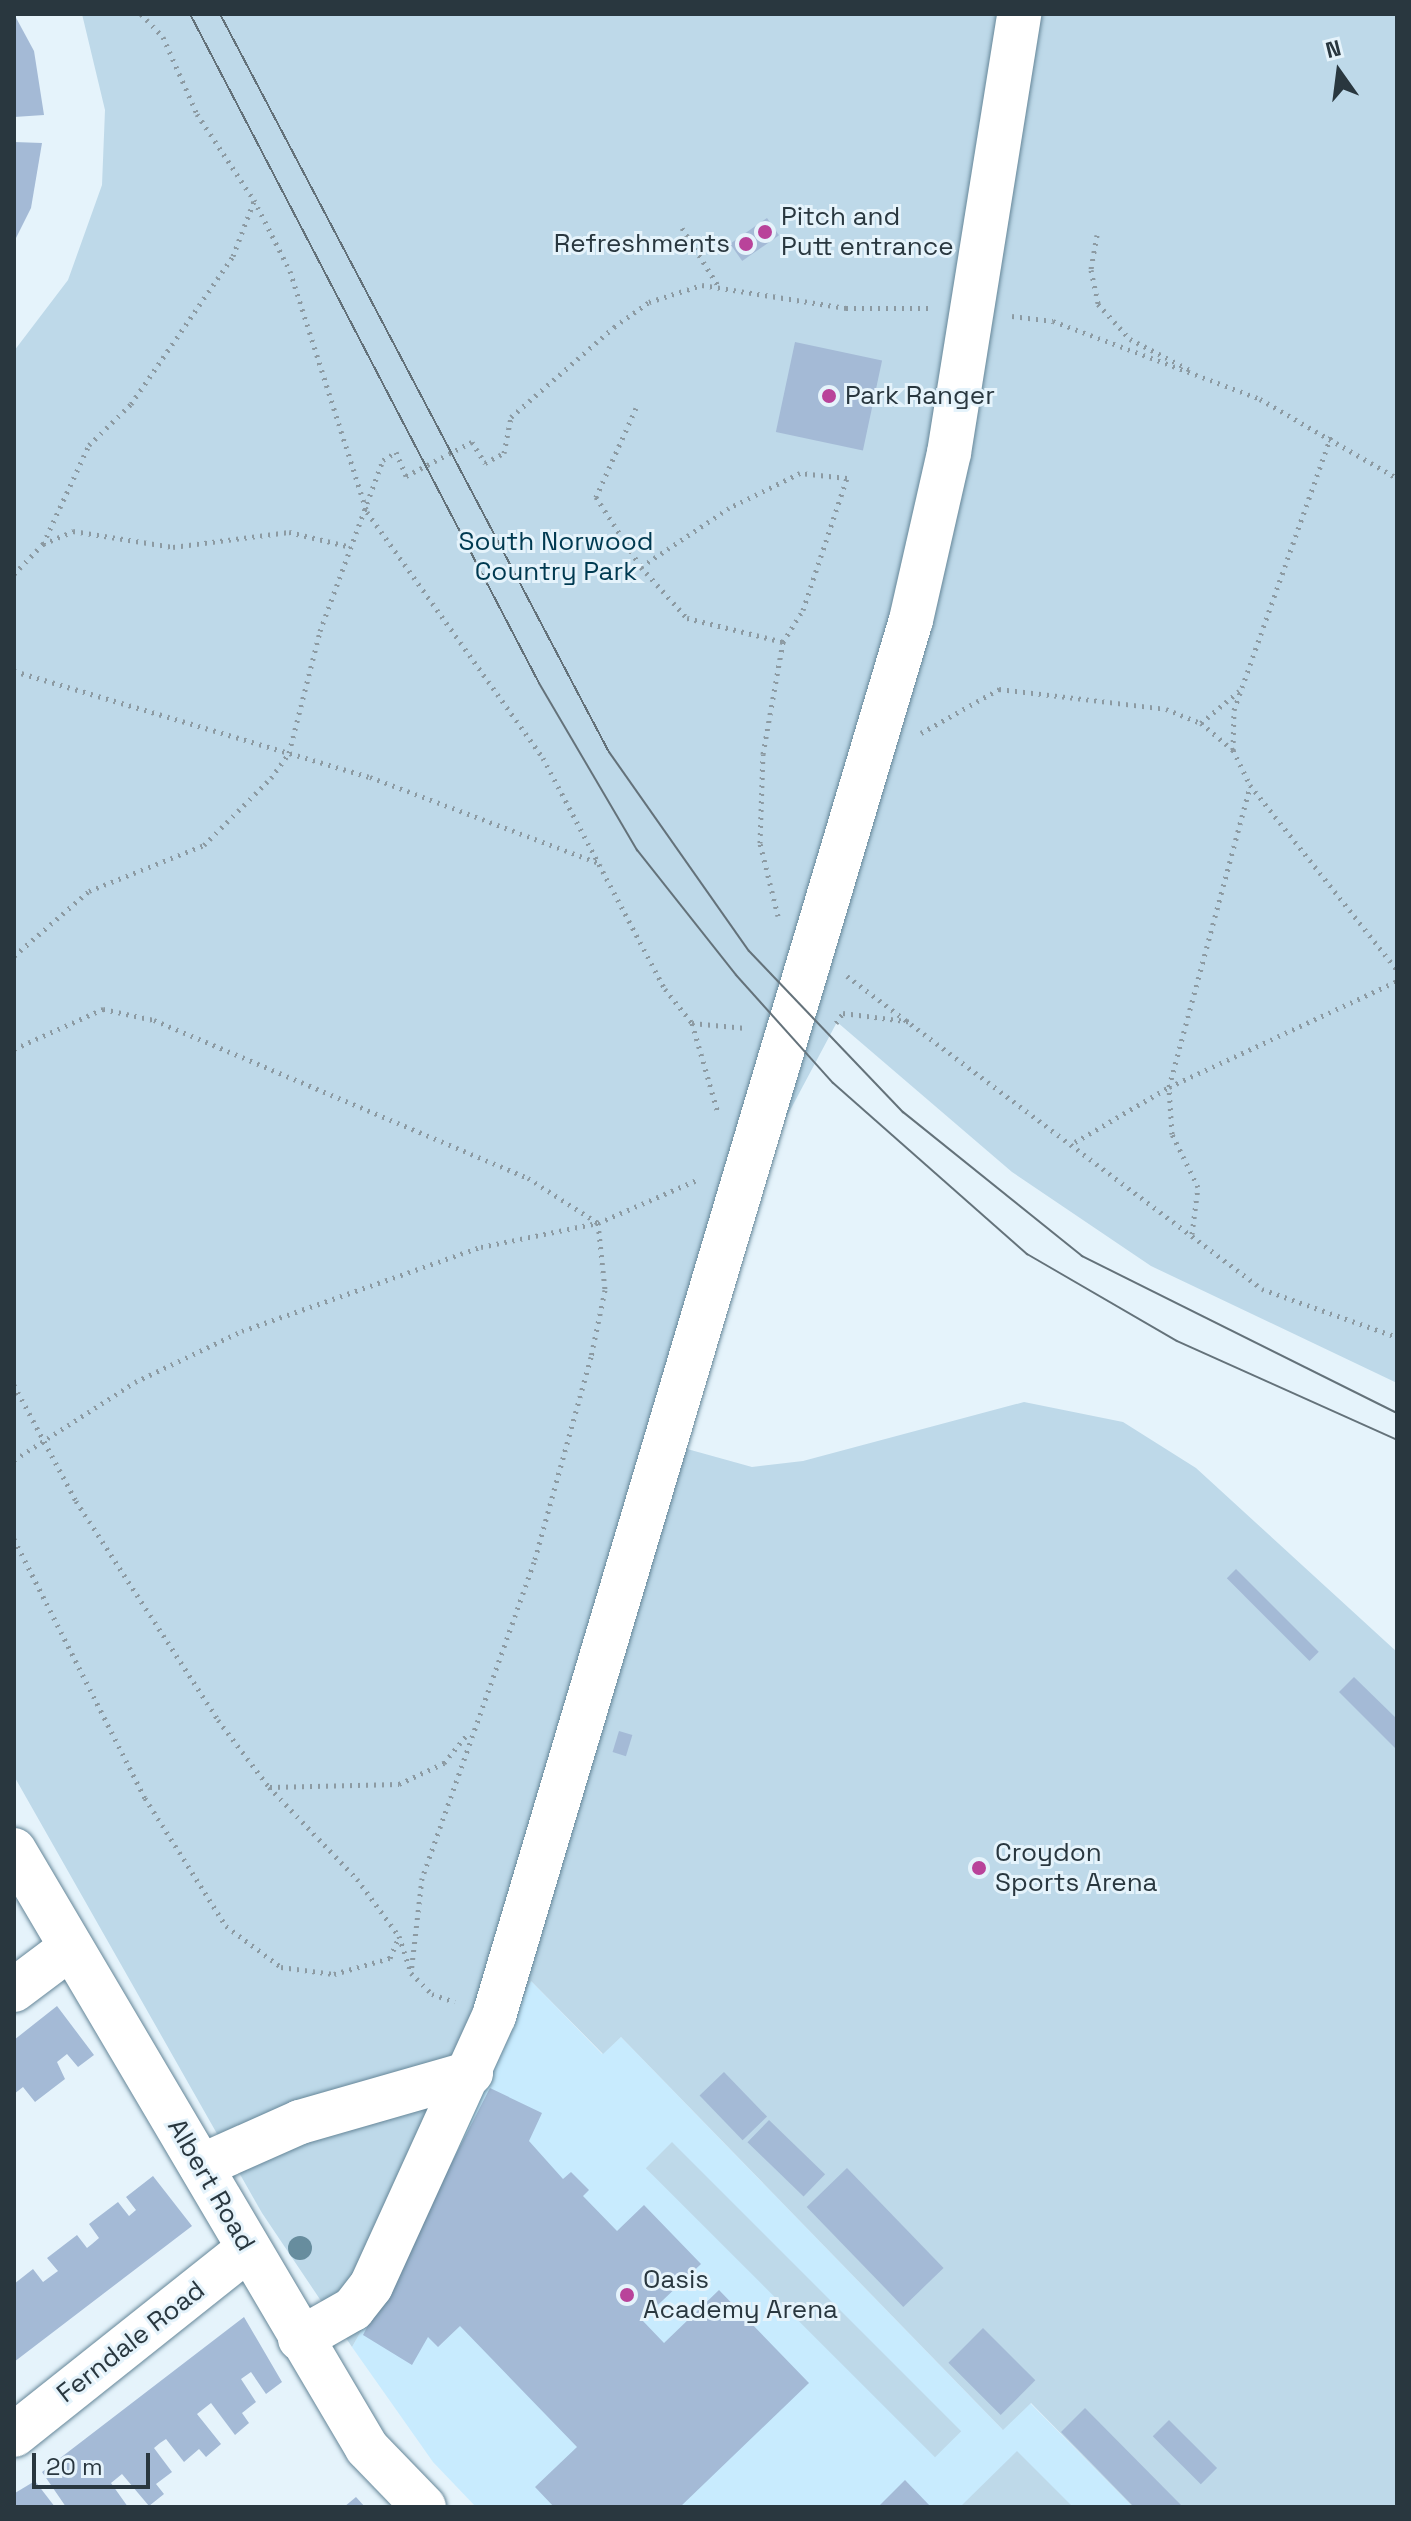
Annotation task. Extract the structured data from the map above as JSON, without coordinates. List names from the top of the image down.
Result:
{
  "streets": {
    "street": ["Albert Road", "Ferndale Road"]
  },
  "crossings": [
    ["Albert Road", "Ferndale Road"]
  ],
  "parks": ["South Norwood Country Park"],
  "places": [
    "Pitch and Putt entrance",
    "Refreshments",
    "Park Ranger",
    "Croydon Sports Arena",
    "Oasis Academy Arena"
  ],
  "scale_bar": "20 m",
  "north": "top"
}
